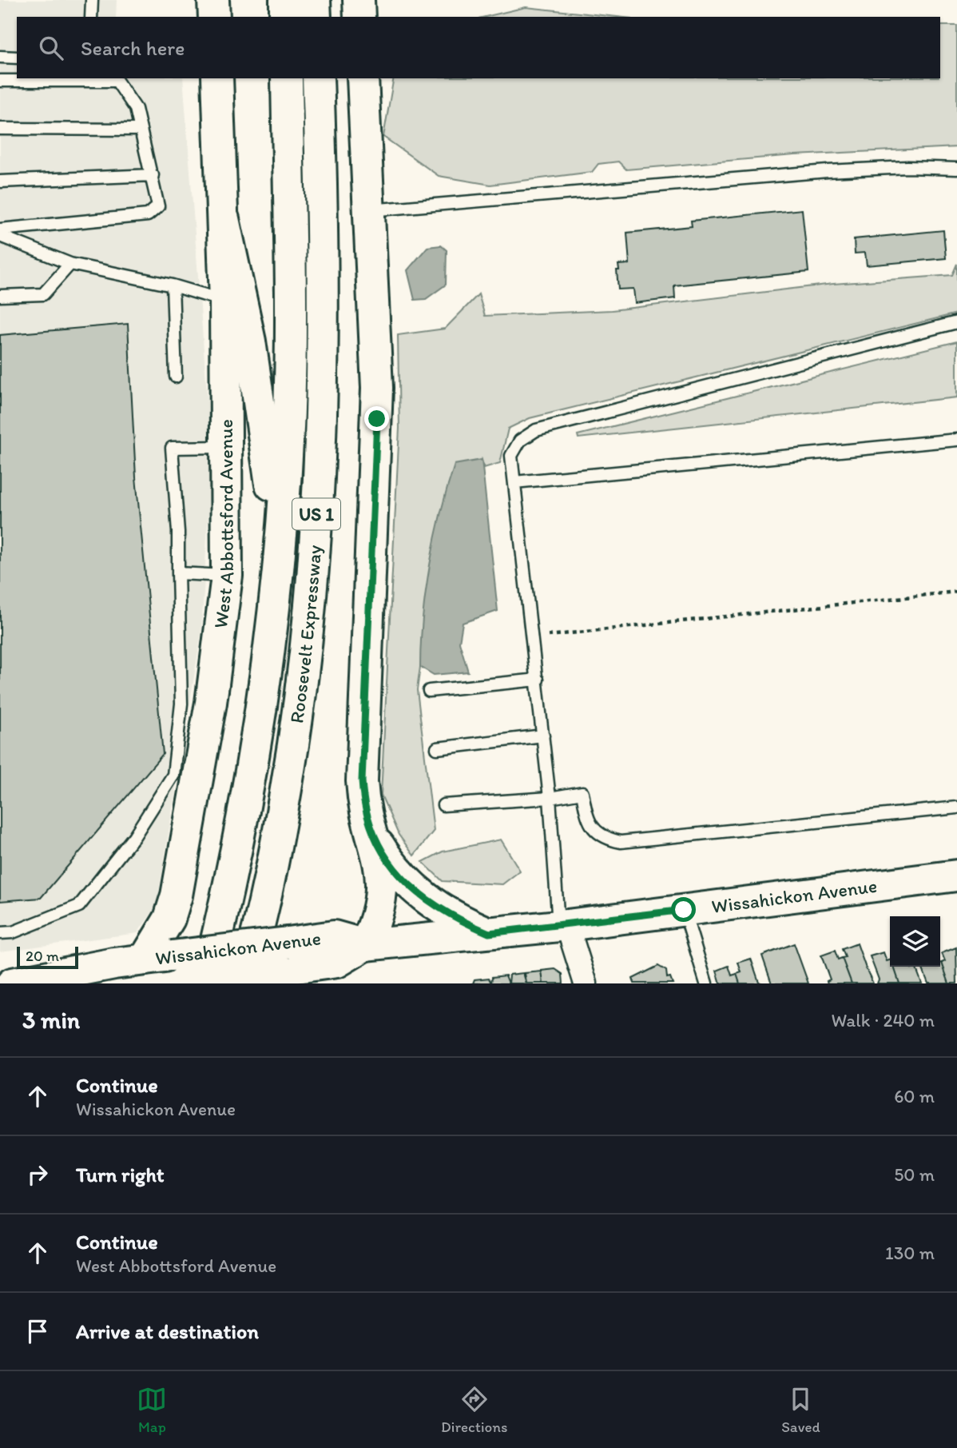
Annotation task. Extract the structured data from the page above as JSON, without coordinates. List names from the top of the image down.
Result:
{
  "streets": {
    "main road": [
      "US 1",
      "West Abbottsford Avenue",
      "Roosevelt Expressway",
      "Wissahickon Avenue"
    ]
  },
  "crossings": [
    ["West Abbottsford Avenue", "Wissahickon Avenue"]
  ],
  "scale_bar": "20 m",
  "page": {
    "search": "Search here",
    "scale": "20 m",
    "heading": ["3 min", "Walk · 240 m"],
    "list": [
      ["Continue", "Wissahickon Avenue", "60 m"],
      ["Turn right", "50 m"],
      ["Continue", "West Abbottsford Avenue", "130 m"],
      "Arrive at destination"
    ],
    "nav": ["Map", "Directions", "Saved"]
  }
}
